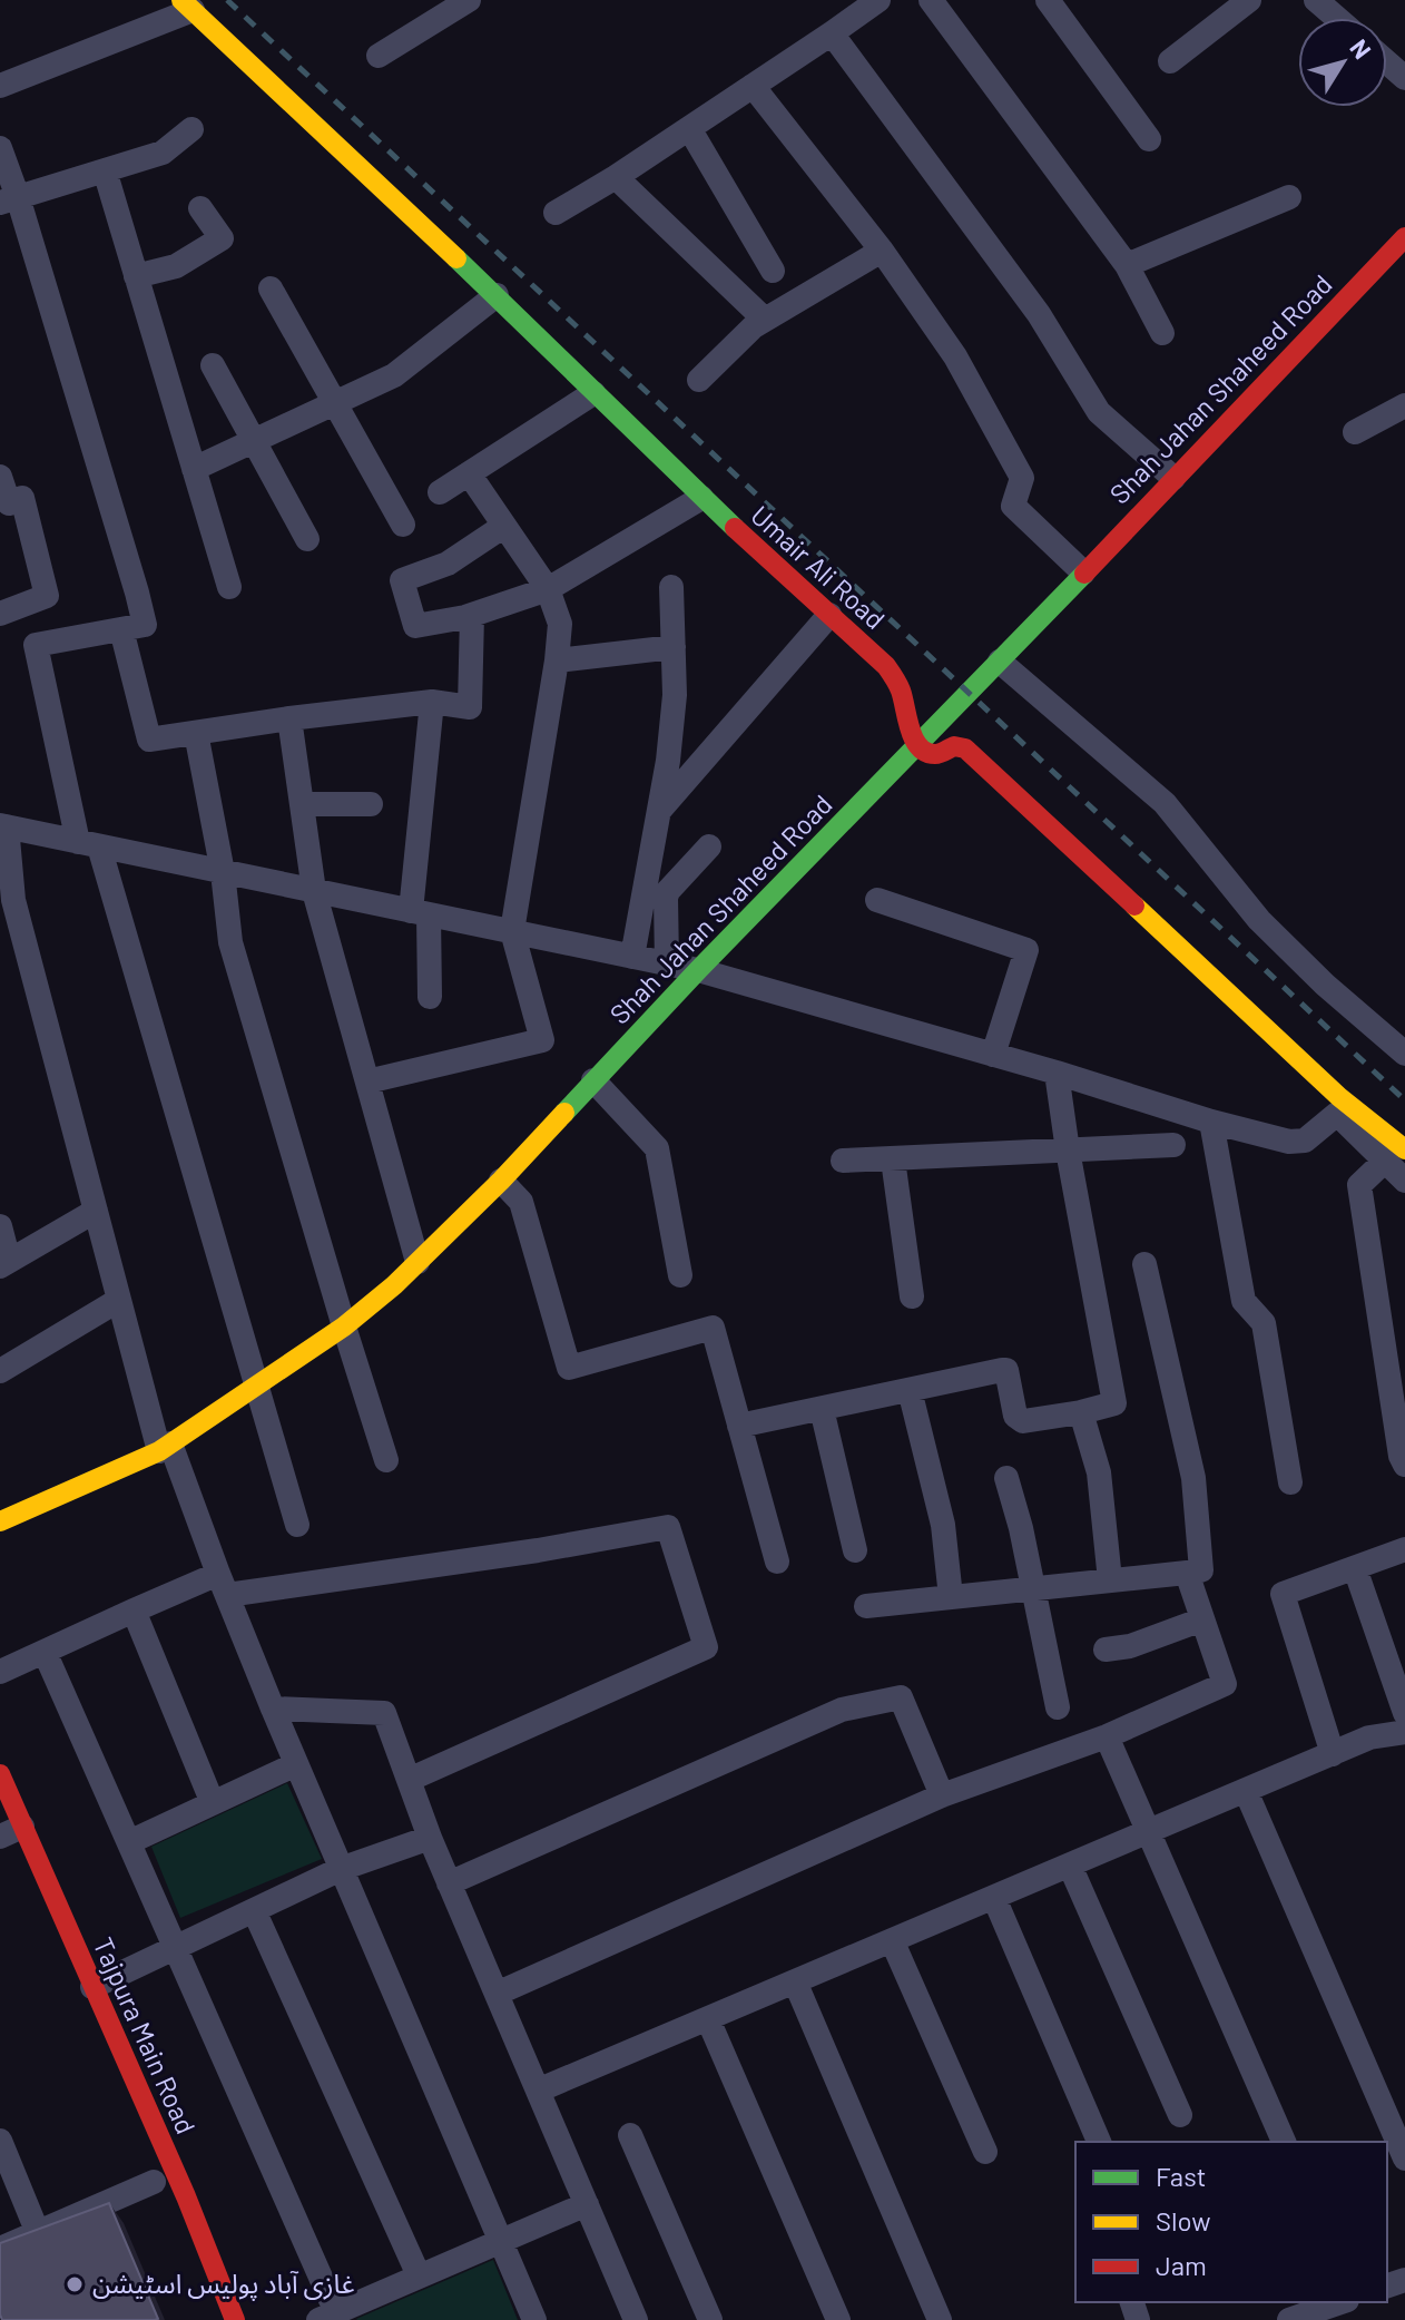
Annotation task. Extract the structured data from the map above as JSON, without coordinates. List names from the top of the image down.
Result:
{
  "streets": {
    "street": ["Shah Jahan Shaheed Road", "Umair Ali Road", "Tajpura Main Road"]
  },
  "crossings": [
    ["Shah Jahan Shaheed Road", "Umair Ali Road"]
  ],
  "places": ["غازی آباد پولیس اسٹیشن"],
  "legend": ["Fast", "Slow", "Jam"],
  "north": "top right"
}
